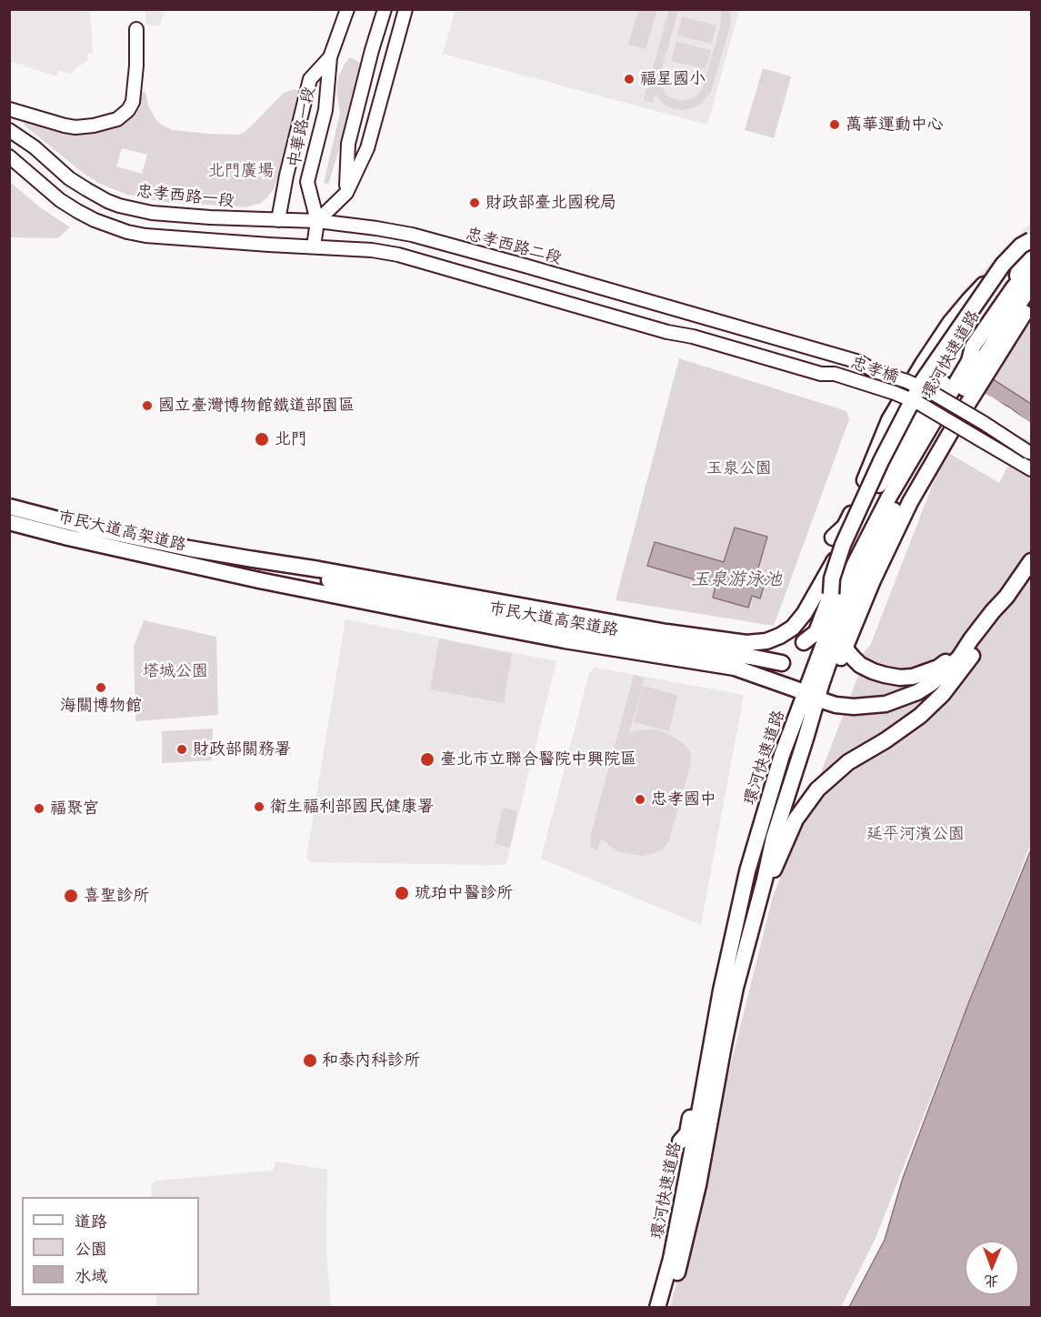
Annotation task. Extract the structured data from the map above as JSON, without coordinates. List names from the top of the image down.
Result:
{
  "streets": {
    "highway": ["環河快速道路", "市民大道高架道路"],
    "main road": [
      "中華路一段",
      "忠孝西路一段",
      "忠孝西路二段",
      "忠孝橋"
    ]
  },
  "crossings": [
    ["中華路一段", "忠孝西路一段"],
    ["中華路一段", "忠孝西路二段"],
    ["中華路一段", "忠孝橋"],
    ["忠孝西路一段", "忠孝西路二段"],
    ["忠孝西路二段", "忠孝橋"]
  ],
  "water": ["玉泉游泳池"],
  "parks": [
    "北門廣場",
    "玉泉公園",
    "塔城公園",
    "延平河濱公園"
  ],
  "places": [
    "福星國小",
    "萬華運動中心",
    "財政部臺北國稅局",
    "國立臺灣博物館鐵道部園區",
    "北門",
    "海關博物館",
    "財政部關務署",
    "臺北市立聯合醫院中興院區",
    "忠孝國中",
    "衛生福利部國民健康署",
    "福聚宮",
    "琥珀中醫診所",
    "喜聖診所",
    "和泰內科診所"
  ],
  "legend": ["道路", "公園", "水域"],
  "north": "bottom"
}
